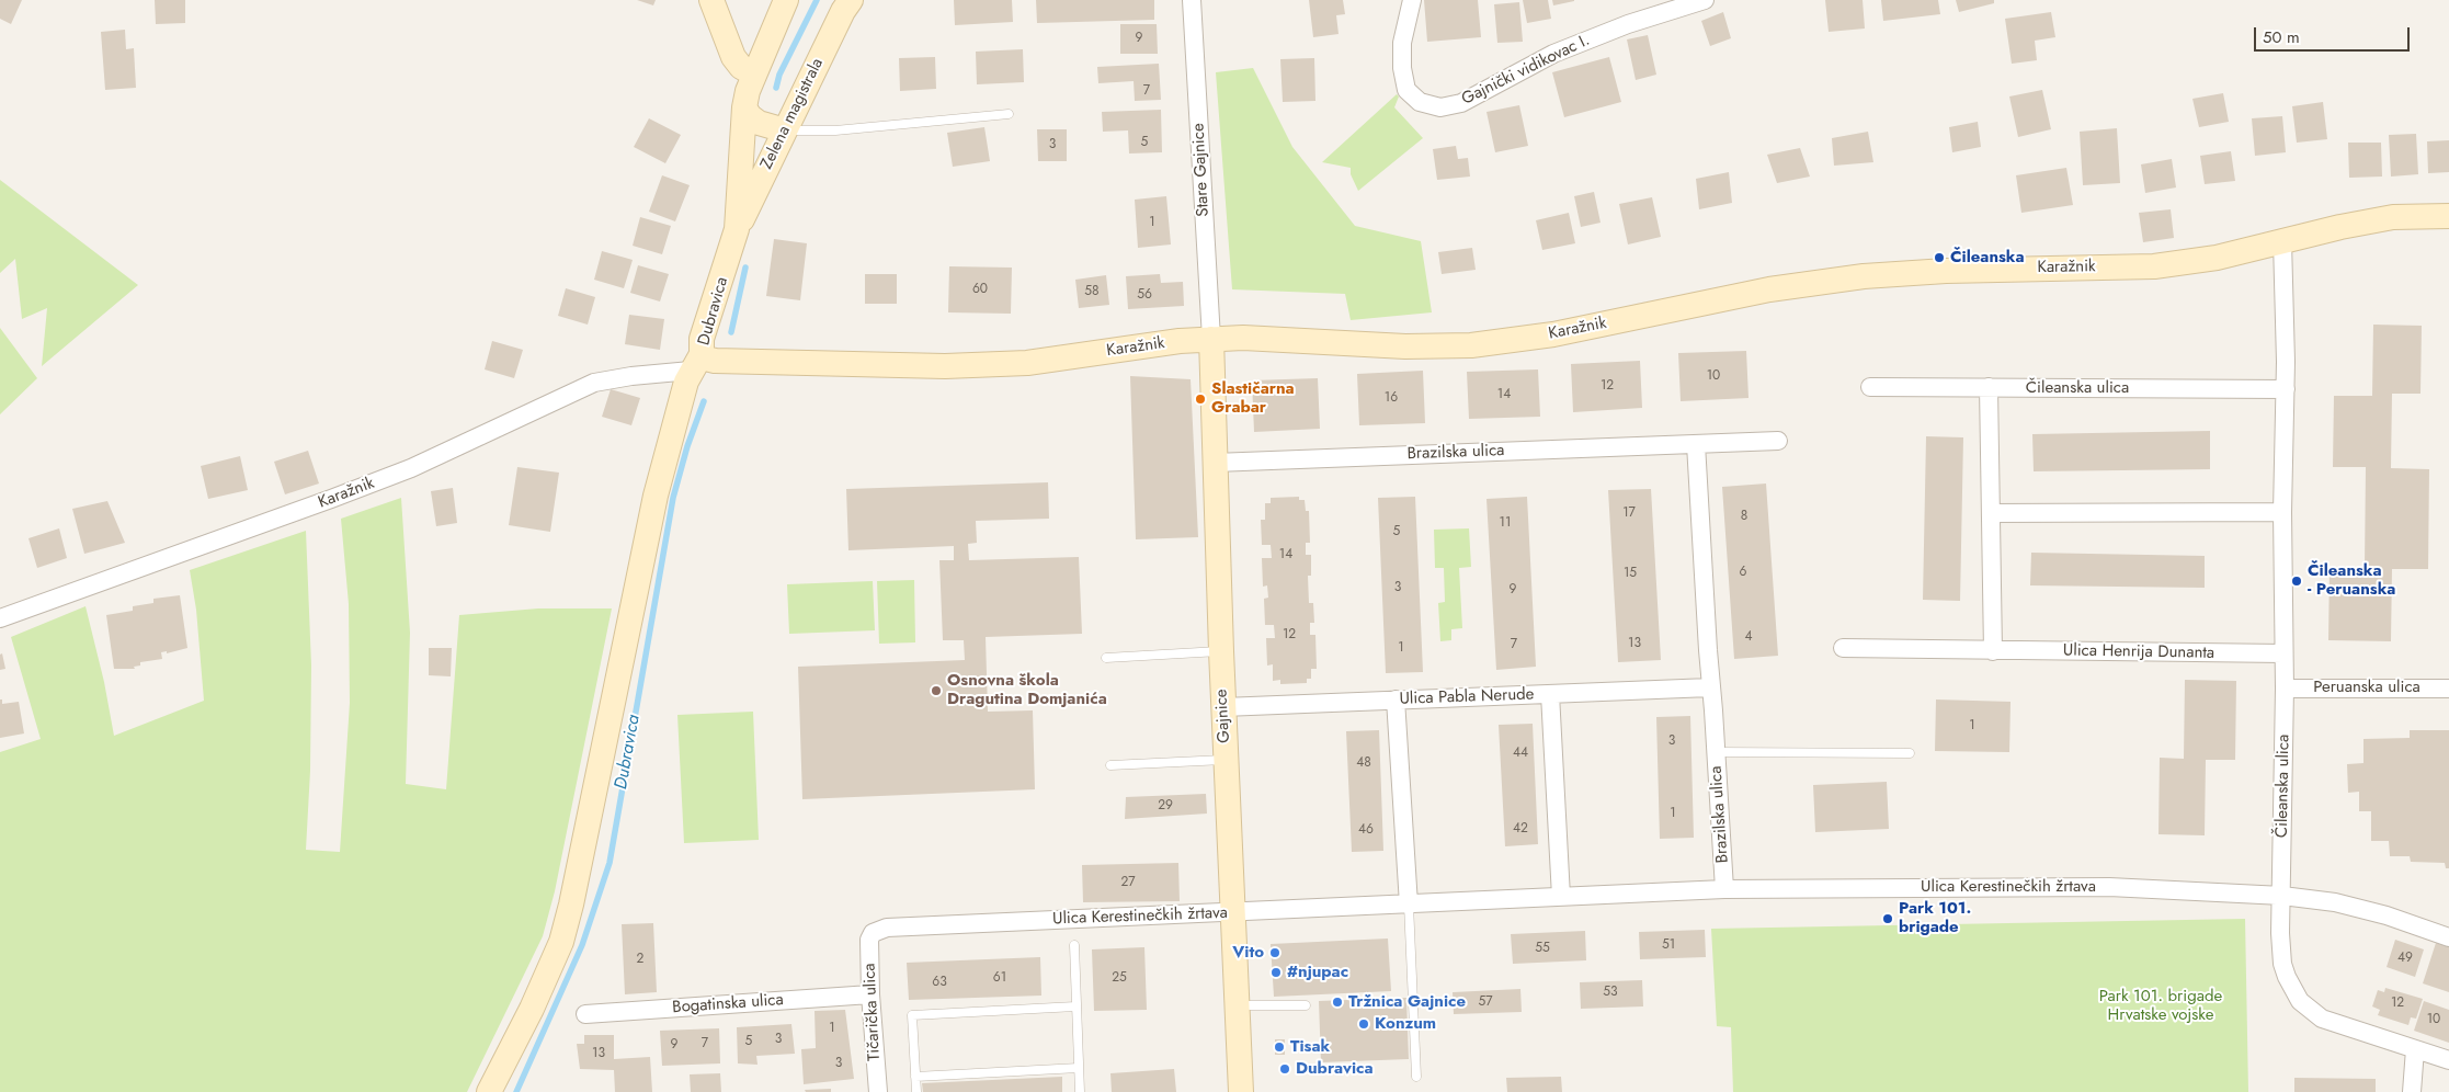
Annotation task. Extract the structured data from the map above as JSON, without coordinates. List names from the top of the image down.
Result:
{
  "streets": {
    "street": [
      "Gajnički vidikovac I.",
      "Zelena magistrala",
      "Stare Gajnice",
      "Karažnik",
      "Dubravica",
      "Čileanska ulica",
      "Brazilska ulica",
      "Ulica Henrija Dunanta",
      "Peruanska ulica",
      "Ulica Pabla Nerude",
      "Gajnice",
      "Ulica Kerestinečkih žrtava",
      "Bogatinska ulica",
      "Tičarička ulica"
    ]
  },
  "crossings": [
    ["Zelena magistrala", "Dubravica"],
    ["Stare Gajnice", "Karažnik"],
    ["Stare Gajnice", "Gajnice"],
    ["Karažnik", "Dubravica"],
    ["Karažnik", "Čileanska ulica"],
    ["Karažnik", "Gajnice"],
    ["Čileanska ulica", "Ulica Henrija Dunanta"],
    ["Čileanska ulica", "Peruanska ulica"],
    ["Čileanska ulica", "Ulica Kerestinečkih žrtava"],
    ["Brazilska ulica", "Ulica Pabla Nerude"],
    ["Brazilska ulica", "Gajnice"],
    ["Brazilska ulica", "Ulica Kerestinečkih žrtava"],
    ["Ulica Pabla Nerude", "Gajnice"],
    ["Gajnice", "Ulica Kerestinečkih žrtava"],
    ["Ulica Kerestinečkih žrtava", "Tičarička ulica"],
    ["Bogatinska ulica", "Tičarička ulica"]
  ],
  "water": ["Dubravica"],
  "parks": ["Park 101. brigade Hrvatske vojske"],
  "places": [
    "Čileanska",
    "Slastičarna Grabar",
    "Čileanska - Peruanska",
    "Osnovna škola Dragutina Domjanića",
    "Park 101. brigade",
    "Vito",
    "#njupac",
    "Tržnica Gajnice",
    "Konzum",
    "Tisak",
    "Dubravica"
  ],
  "house_numbers": [
    "9",
    "7",
    "5",
    "3",
    "1",
    "60",
    "58",
    "56",
    "10",
    "12",
    "14",
    "16",
    "17",
    "8",
    "11",
    "5",
    "14",
    "6",
    "15",
    "3",
    "9",
    "12",
    "4",
    "13",
    "7",
    "1",
    "1",
    "3",
    "44",
    "48",
    "29",
    "1",
    "42",
    "46",
    "27",
    "51",
    "55",
    "49",
    "2",
    "61",
    "25",
    "63",
    "53",
    "57",
    "12",
    "10",
    "1",
    "3",
    "5",
    "7",
    "9",
    "13",
    "3"
  ],
  "scale_bar": "50 m"
}
